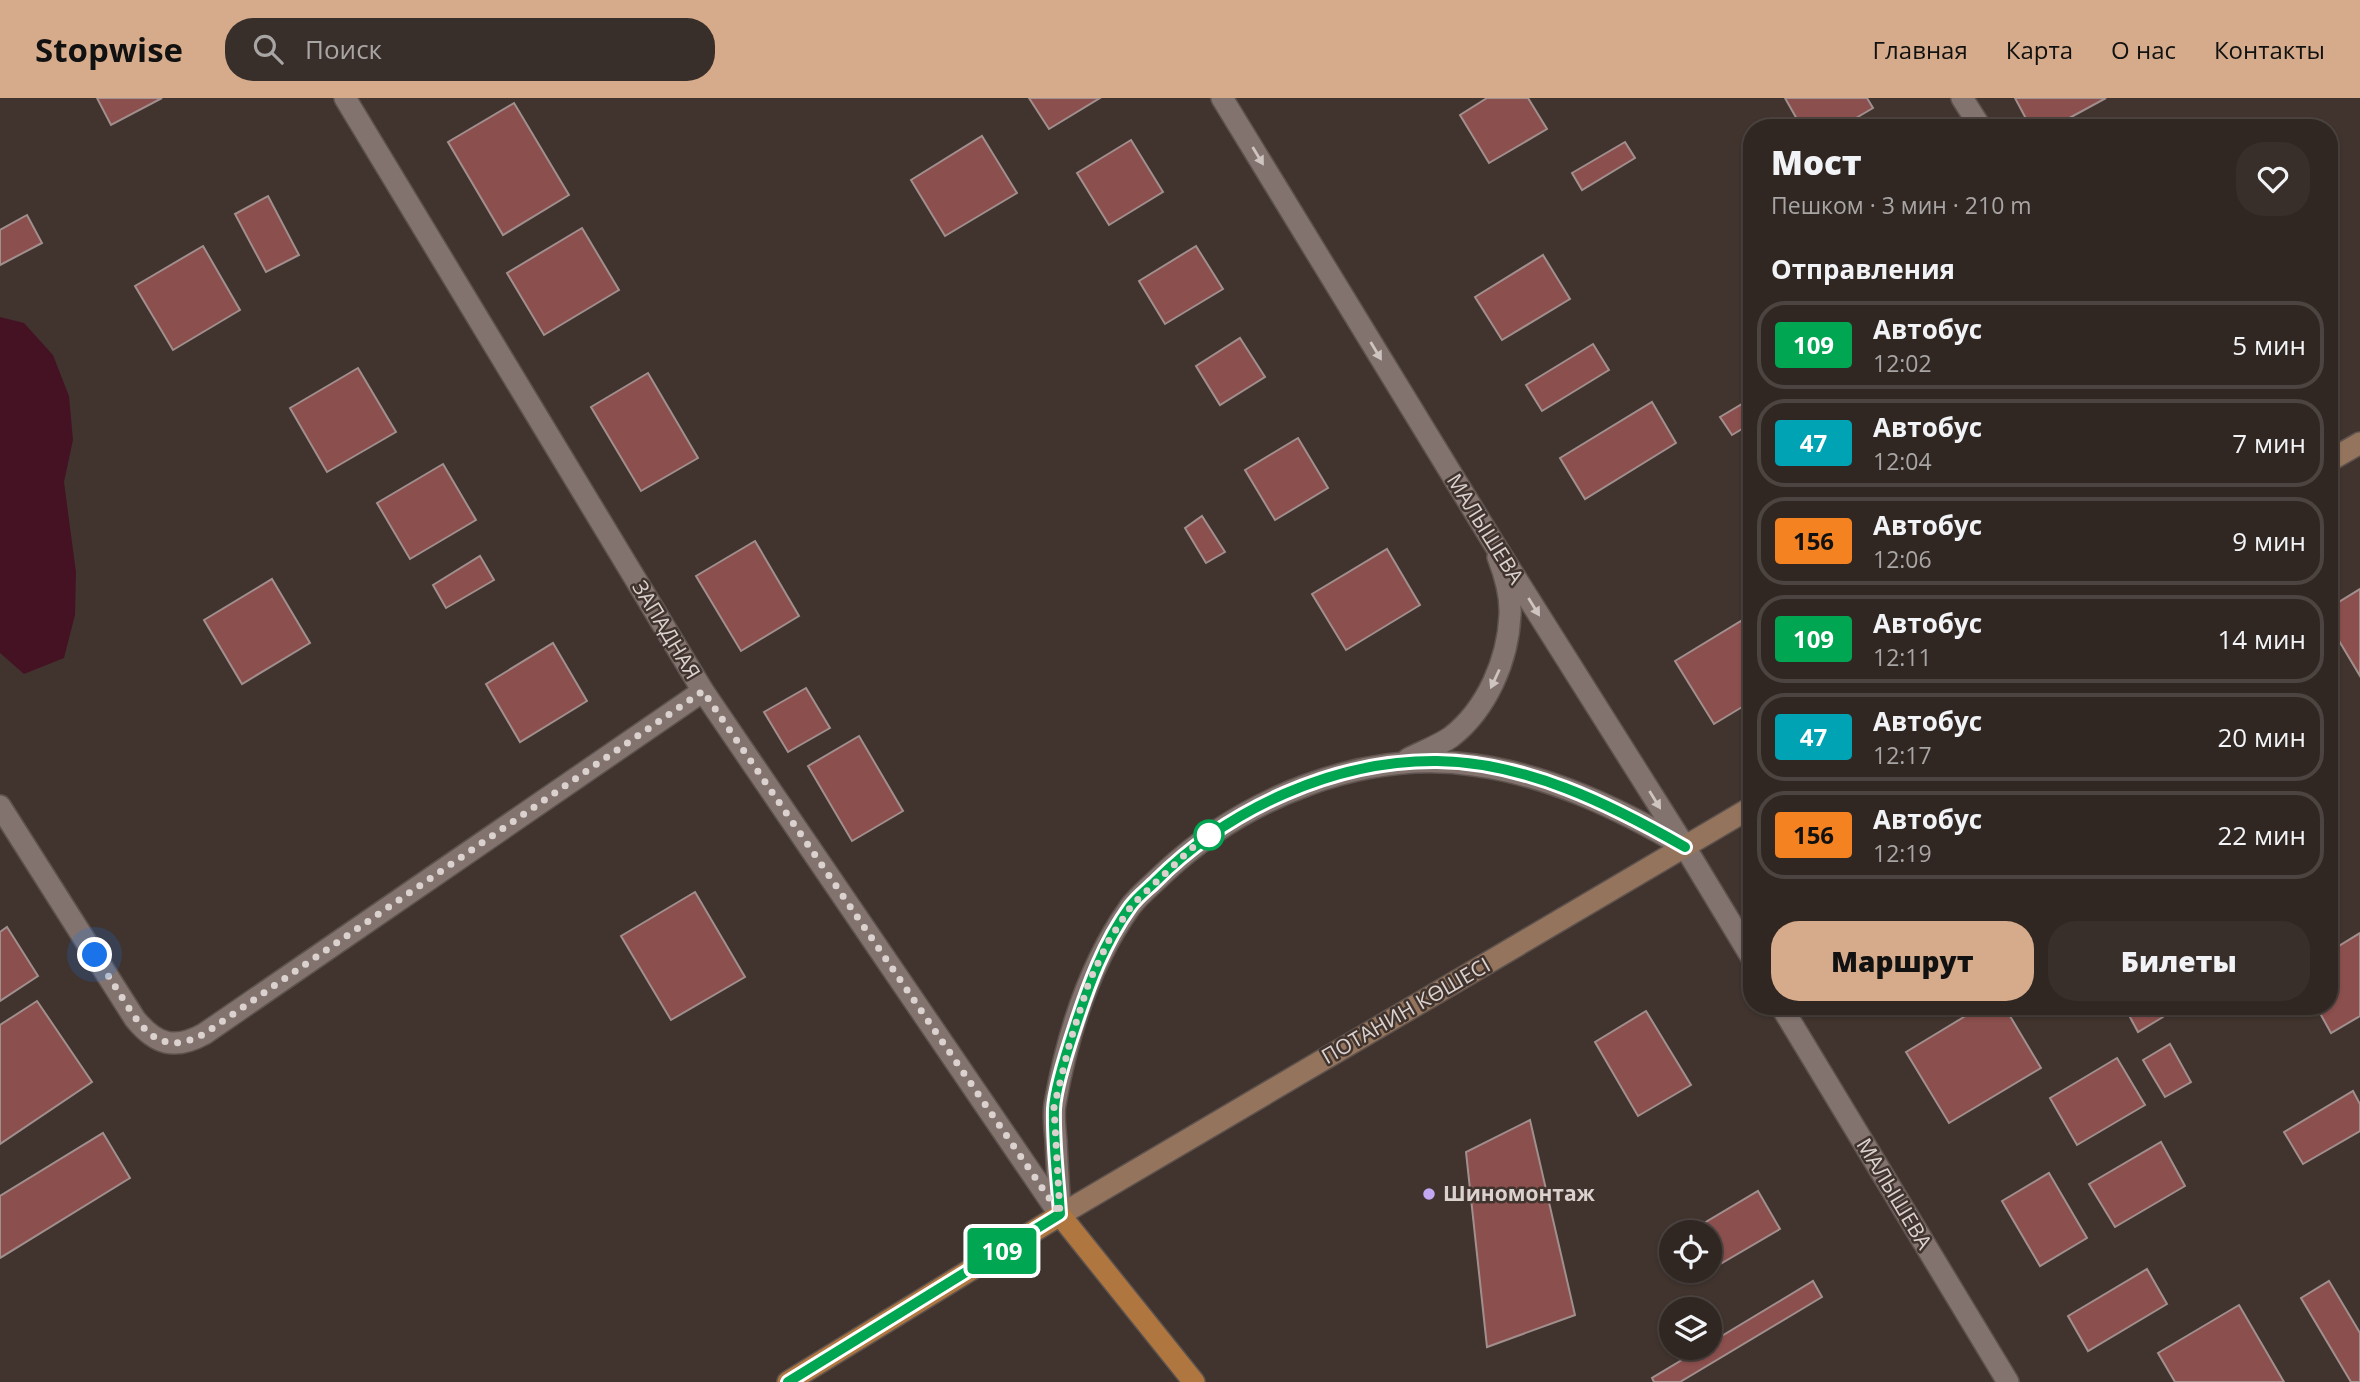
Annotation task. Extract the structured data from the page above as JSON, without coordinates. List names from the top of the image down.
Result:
{
  "streets": {
    "main road": ["ПОТАНИН КӨШЕСІ"],
    "street": ["МАЛЫШЕВА", "ЗАПАДНАЯ"]
  },
  "crossings": [
    ["МАЛЫШЕВА", "ПОТАНИН КӨШЕСІ"],
    ["ЗАПАДНАЯ", "ПОТАНИН КӨШЕСІ"]
  ],
  "one_way": ["МАЛЫШЕВА"],
  "places": ["Шиномонтаж"],
  "lines": ["bus line 109"],
  "page": {
    "header": "Stopwise",
    "search": "Поиск",
    "nav": [
      "Главная",
      "Карта",
      "О нас",
      "Контакты"
    ],
    "on_map": "109",
    "heading": [
      ["Мост", "Пешком · 3 мин · 210 m"],
      "Отправления"
    ],
    "list": [
      {
        "mark": "109",
        "name": "Автобус",
        "note": "12:02",
        "value": "5 мин"
      },
      {
        "mark": "47",
        "name": "Автобус",
        "note": "12:04",
        "value": "7 мин"
      },
      {
        "mark": "156",
        "name": "Автобус",
        "note": "12:06",
        "value": "9 мин"
      },
      {
        "mark": "109",
        "name": "Автобус",
        "note": "12:11",
        "value": "14 мин"
      },
      {
        "mark": "47",
        "name": "Автобус",
        "note": "12:17",
        "value": "20 мин"
      },
      {
        "mark": "156",
        "name": "Автобус",
        "note": "12:19",
        "value": "22 мин"
      }
    ],
    "buttons": ["Маршрут", "Билеты"]
  }
}
